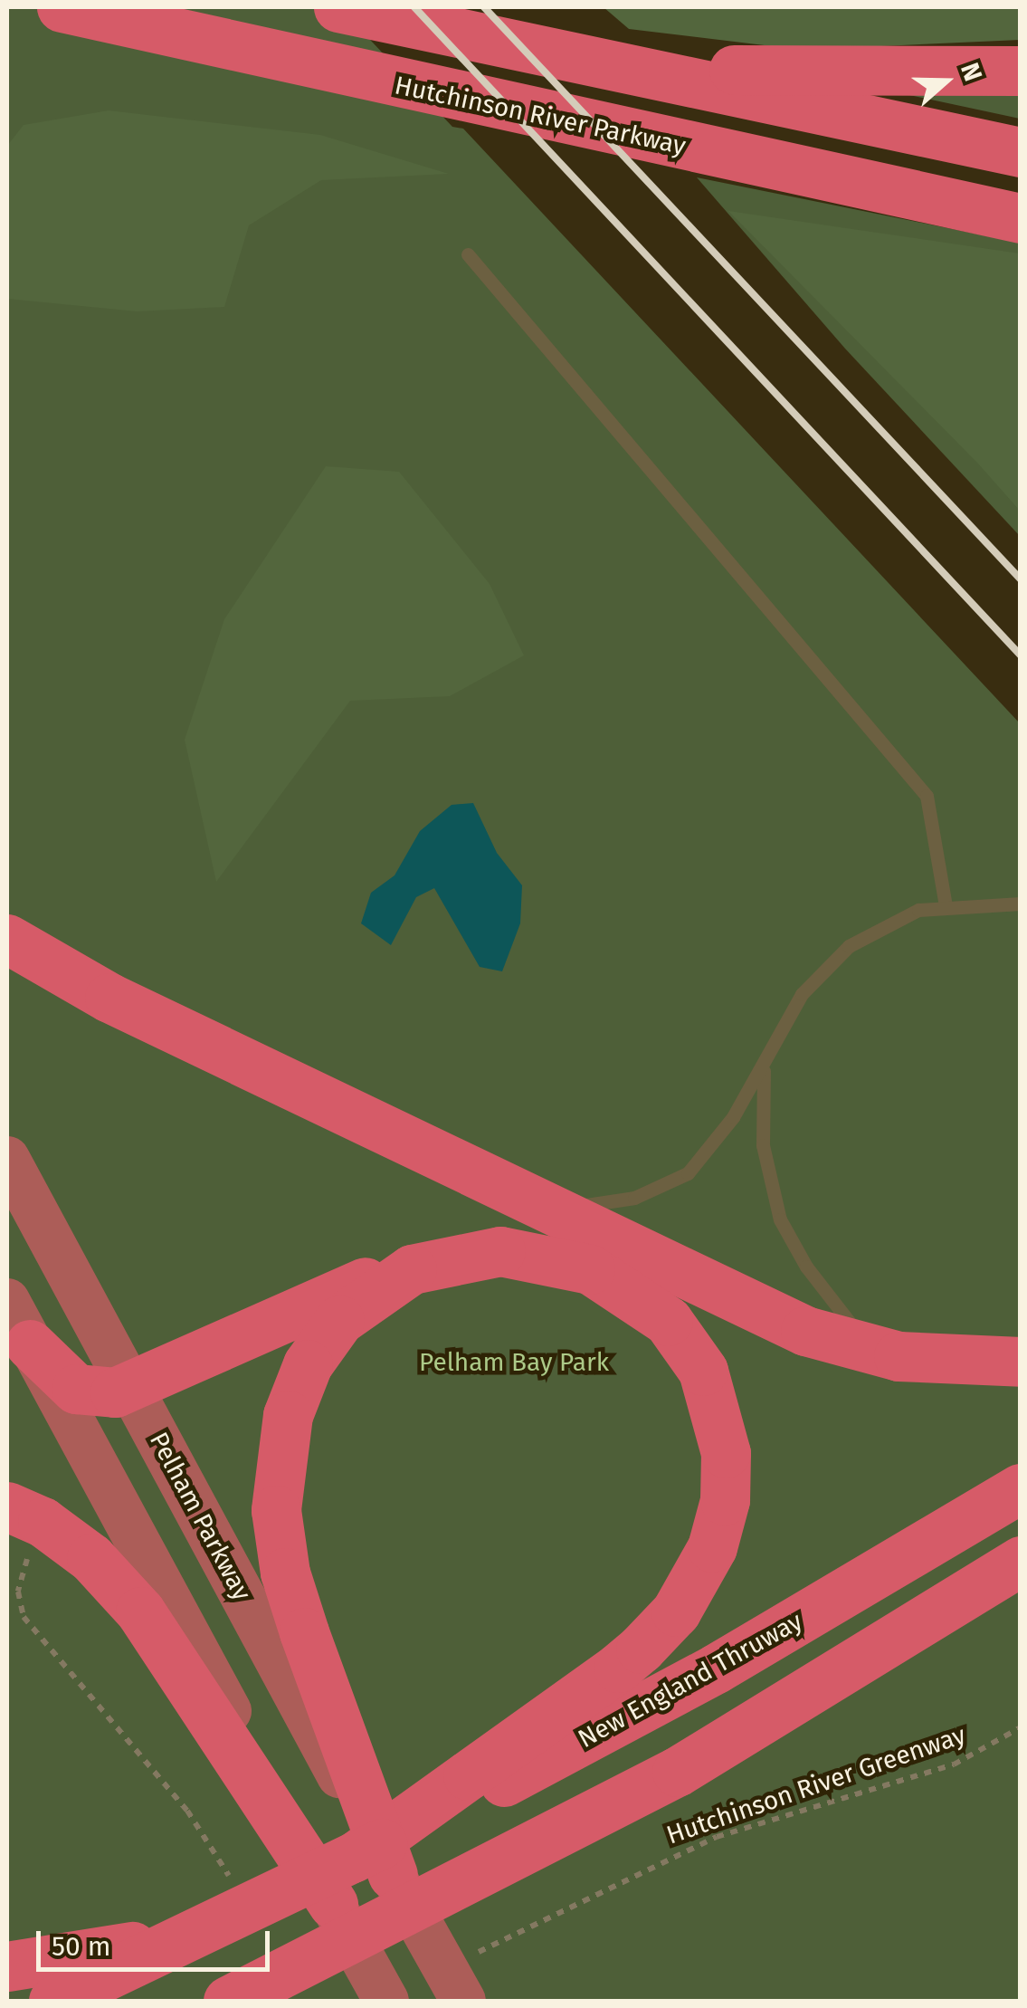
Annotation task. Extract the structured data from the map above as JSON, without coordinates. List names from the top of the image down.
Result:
{
  "streets": {
    "highway": ["Hutchinson River Parkway", "New England Thruway"],
    "main road": ["Pelham Parkway"],
    "path": ["Hutchinson River Greenway"]
  },
  "parks": ["Pelham Bay Park"],
  "scale_bar": "50 m",
  "north": "right"
}
